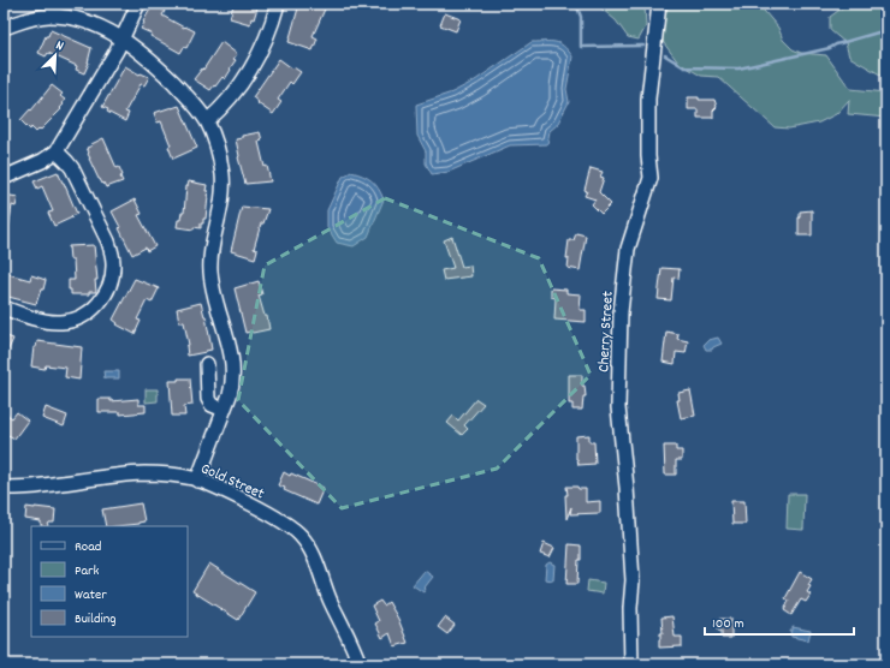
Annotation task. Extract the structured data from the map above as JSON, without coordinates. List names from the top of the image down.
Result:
{
  "streets": {
    "street": ["Cherry Street", "Gold Street"]
  },
  "legend": [
    "Road",
    "Park",
    "Water",
    "Building"
  ],
  "scale_bar": "100 m",
  "north": "top right"
}
